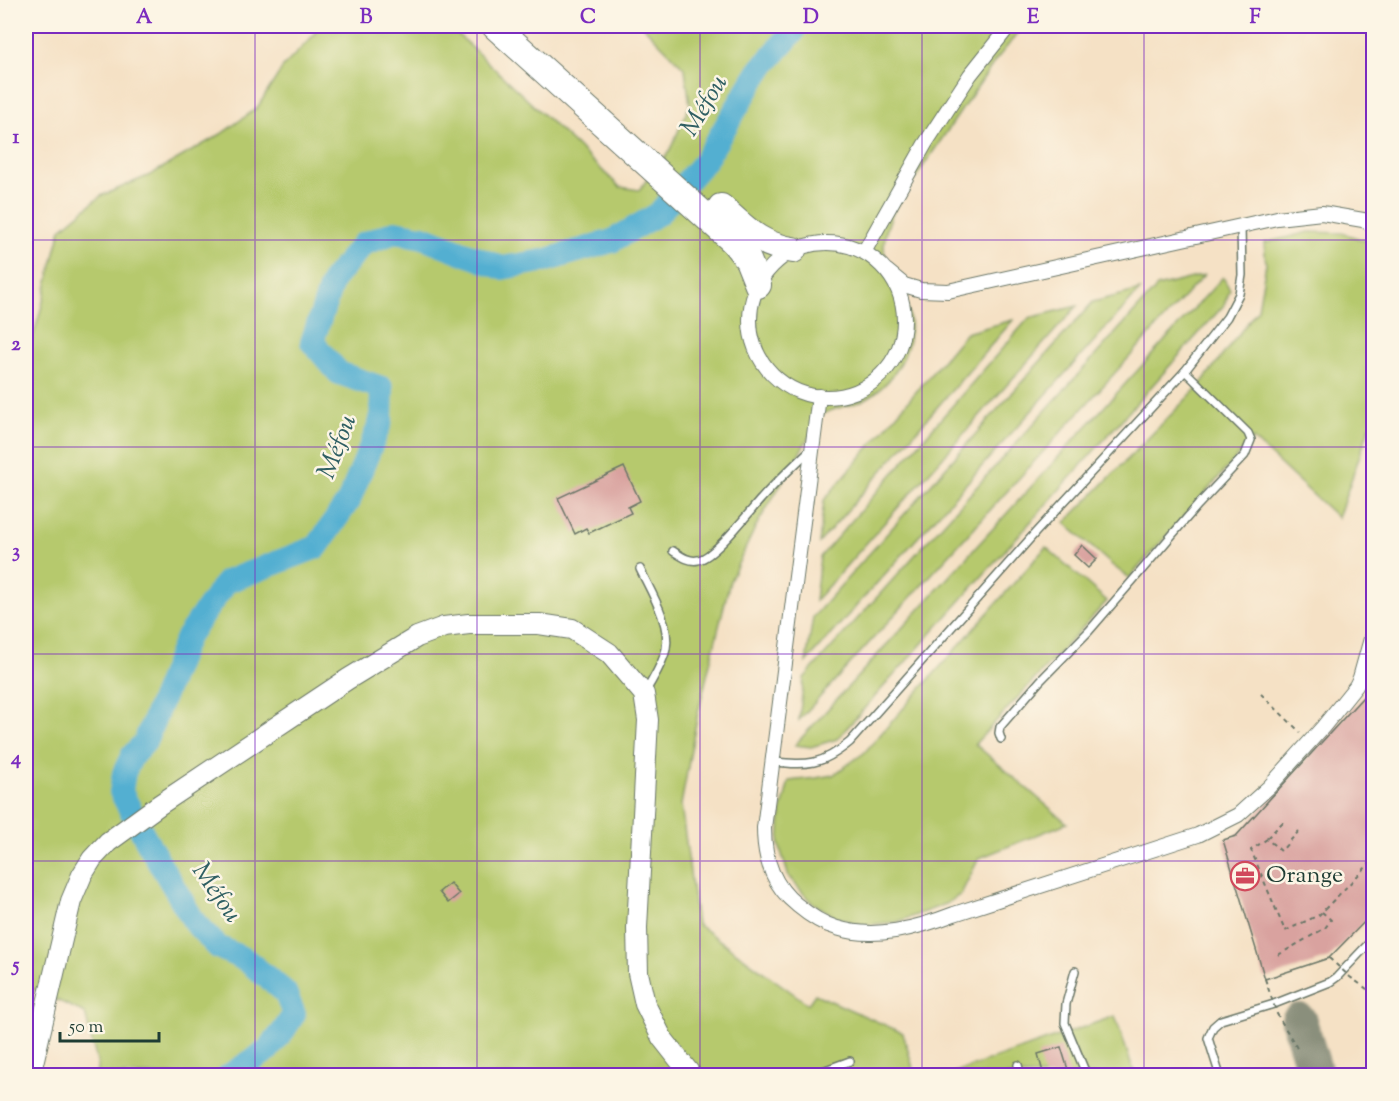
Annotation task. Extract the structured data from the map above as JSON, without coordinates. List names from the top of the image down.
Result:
{
  "water": ["Méfou"],
  "places": {
    "office": ["Orange"]
  },
  "scale_bar": "50 m",
  "grid": {
    "columns": [
      "A",
      "B",
      "C",
      "D",
      "E",
      "F"
    ],
    "rows": [
      "1",
      "2",
      "3",
      "4",
      "5"
    ]
  }
}
